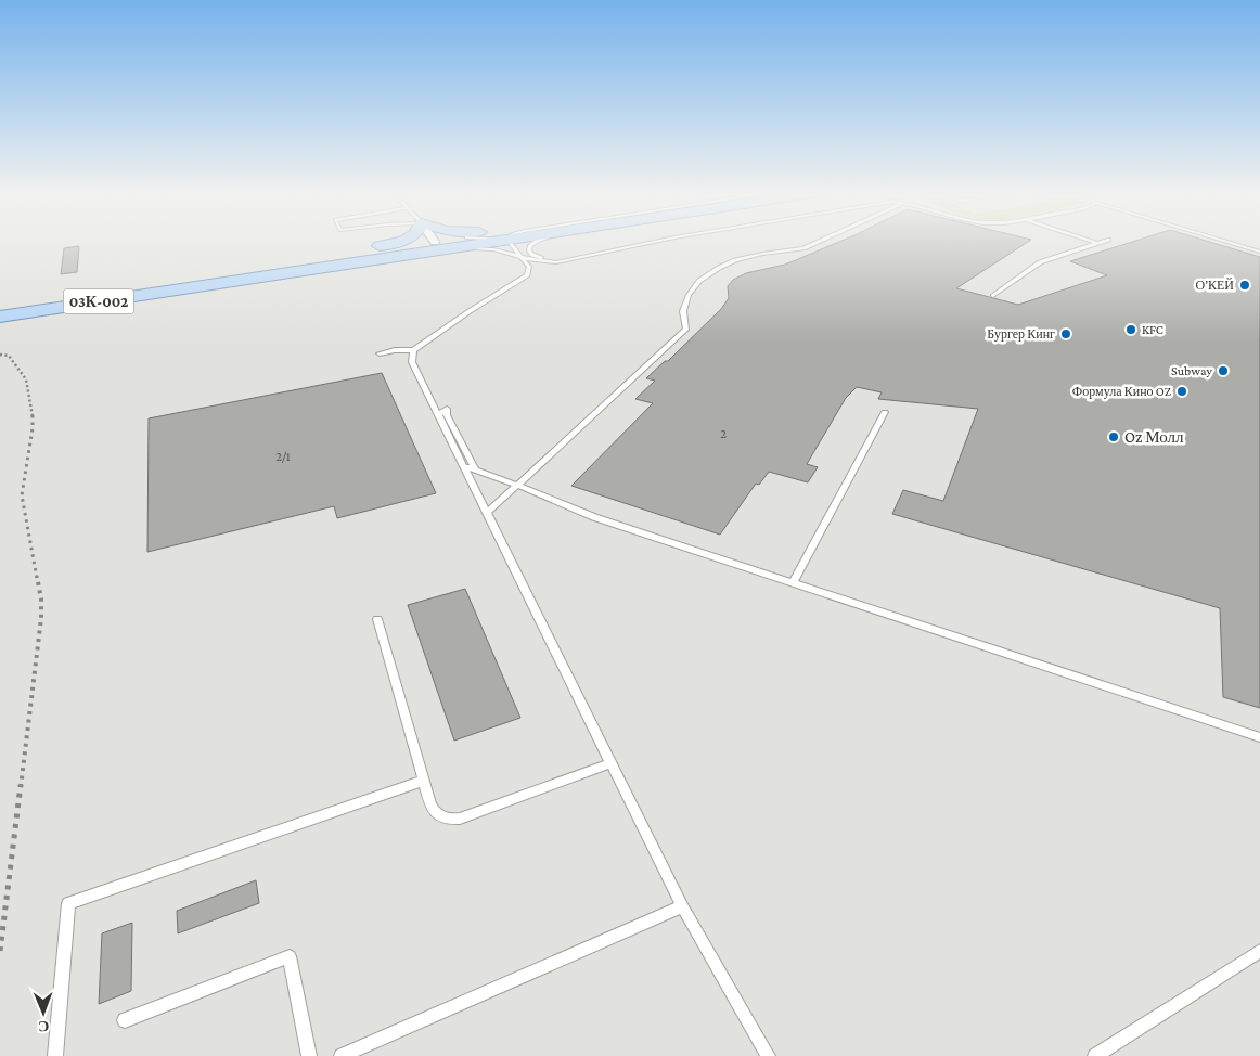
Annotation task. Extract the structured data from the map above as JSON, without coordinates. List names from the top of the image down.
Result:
{
  "streets": {
    "main road": ["03К-002"]
  },
  "places": [
    "О’КЕЙ",
    "KFC",
    "Бургер Кинг",
    "Subway",
    "Формула Кино OZ",
    "Oz Молл"
  ],
  "house_numbers": ["2", "2/1"],
  "north": "bottom"
}
